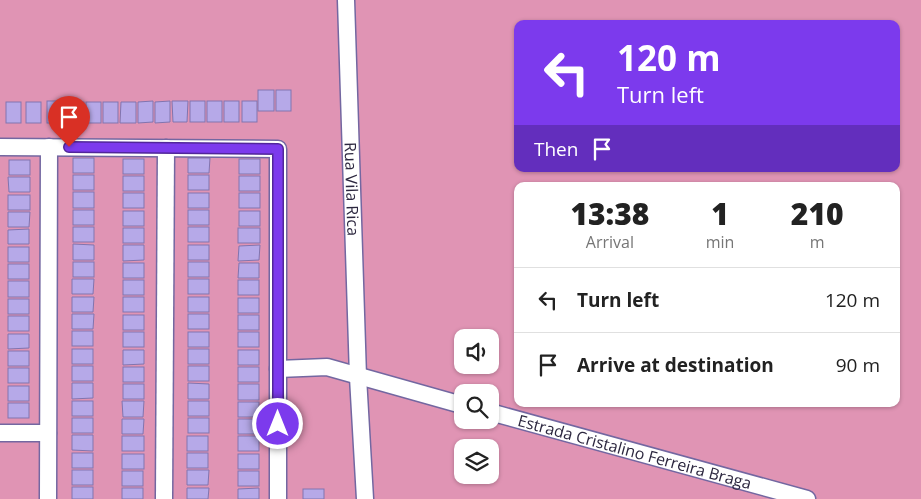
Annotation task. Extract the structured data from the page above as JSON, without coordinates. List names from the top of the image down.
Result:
{
  "streets": {
    "street": ["Rua Vila Rica", "Estrada Cristalino Ferreira Braga"]
  },
  "page": {
    "turn": ["120 m", "Turn left"],
    "then": "Then",
    "eta": [
      "13:38",
      "Arrival",
      "1",
      "min",
      "210",
      "m"
    ],
    "list": [
      {
        "name": "Turn left",
        "value": "120 m"
      },
      {
        "name": "Arrive at destination",
        "value": "90 m"
      }
    ]
  }
}
